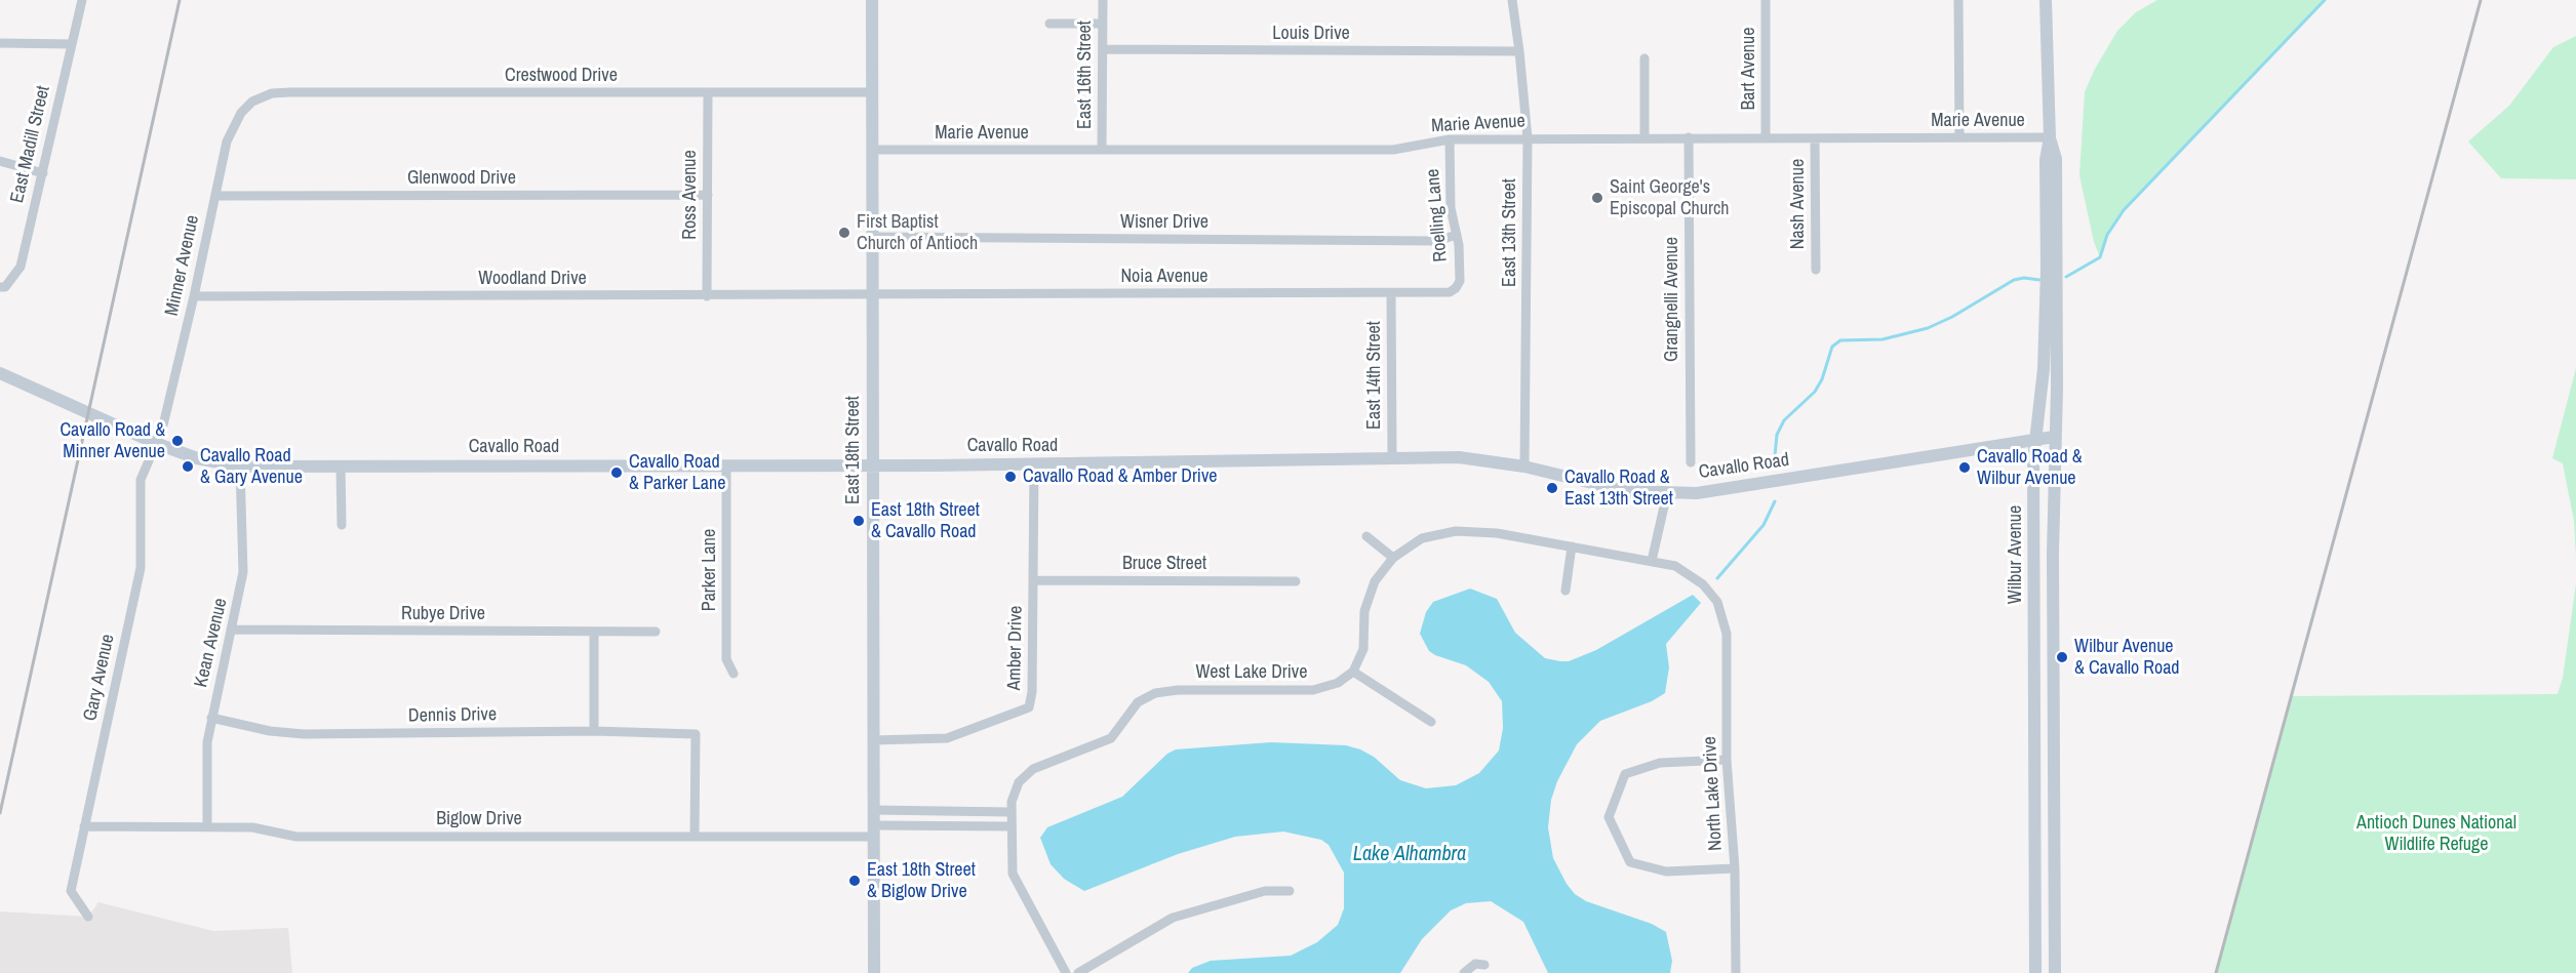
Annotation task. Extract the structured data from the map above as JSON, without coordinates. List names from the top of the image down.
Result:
{
  "streets": {
    "main road": ["Cavallo Road", "East 18th Street", "Wilbur Avenue"],
    "street": [
      "Louis Drive",
      "Bart Avenue",
      "East 16th Street",
      "Crestwood Drive",
      "Marie Avenue",
      "East Madill Street",
      "Glenwood Drive",
      "Ross Avenue",
      "Nash Avenue",
      "Roelling Lane",
      "Wisner Drive",
      "East 13th Street",
      "Minner Avenue",
      "Noia Avenue",
      "Woodland Drive",
      "Grangnelli Avenue",
      "East 14th Street",
      "Bruce Street",
      "Parker Lane",
      "Rubye Drive",
      "Kean Avenue",
      "Amber Drive",
      "West Lake Drive",
      "Gary Avenue",
      "Dennis Drive",
      "North Lake Drive",
      "Biglow Drive"
    ]
  },
  "crossings": [
    ["Louis Drive", "East 16th Street"],
    ["Louis Drive", "East 13th Street"],
    ["Bart Avenue", "Marie Avenue"],
    ["East 16th Street", "Marie Avenue"],
    ["Crestwood Drive", "Ross Avenue"],
    ["Crestwood Drive", "Minner Avenue"],
    ["Crestwood Drive", "East 18th Street"],
    ["Marie Avenue", "Nash Avenue"],
    ["Marie Avenue", "Roelling Lane"],
    ["Marie Avenue", "East 13th Street"],
    ["Marie Avenue", "Grangnelli Avenue"],
    ["Marie Avenue", "East 18th Street"],
    ["Marie Avenue", "Wilbur Avenue"],
    ["Glenwood Drive", "Ross Avenue"],
    ["Glenwood Drive", "Minner Avenue"],
    ["Ross Avenue", "Woodland Drive"],
    ["Roelling Lane", "Wisner Drive"],
    ["Roelling Lane", "Noia Avenue"],
    ["Wisner Drive", "East 18th Street"],
    ["East 13th Street", "Cavallo Road"],
    ["Minner Avenue", "Woodland Drive"],
    ["Minner Avenue", "Cavallo Road"],
    ["Minner Avenue", "Gary Avenue"],
    ["Noia Avenue", "Woodland Drive"],
    ["Noia Avenue", "East 14th Street"],
    ["Noia Avenue", "East 18th Street"],
    ["Woodland Drive", "East 18th Street"],
    ["East 14th Street", "Cavallo Road"],
    ["Cavallo Road", "East 18th Street"],
    ["Cavallo Road", "Wilbur Avenue"],
    ["Cavallo Road", "Parker Lane"],
    ["Cavallo Road", "Kean Avenue"],
    ["Cavallo Road", "Amber Drive"],
    ["Cavallo Road", "Gary Avenue"],
    ["East 18th Street", "Amber Drive"],
    ["East 18th Street", "Biglow Drive"],
    ["Bruce Street", "Amber Drive"],
    ["Rubye Drive", "Kean Avenue"],
    ["Kean Avenue", "Dennis Drive"],
    ["Kean Avenue", "Biglow Drive"],
    ["West Lake Drive", "Biglow Drive"],
    ["Gary Avenue", "Biglow Drive"],
    ["Dennis Drive", "Biglow Drive"]
  ],
  "water": ["Lake Alhambra"],
  "parks": ["Antioch Dunes National Wildlife Refuge"],
  "places": [
    "Saint George's Episcopal Church",
    "First Baptist Church of Antioch",
    "Cavallo Road & Minner Avenue",
    "Cavallo Road & Gary Avenue",
    "Cavallo Road & Wilbur Avenue",
    "Cavallo Road & Parker Lane",
    "Cavallo Road & Amber Drive",
    "Cavallo Road & East 13th Street",
    "East 18th Street & Cavallo Road",
    "Wilbur Avenue & Cavallo Road",
    "East 18th Street & Biglow Drive"
  ]
}
